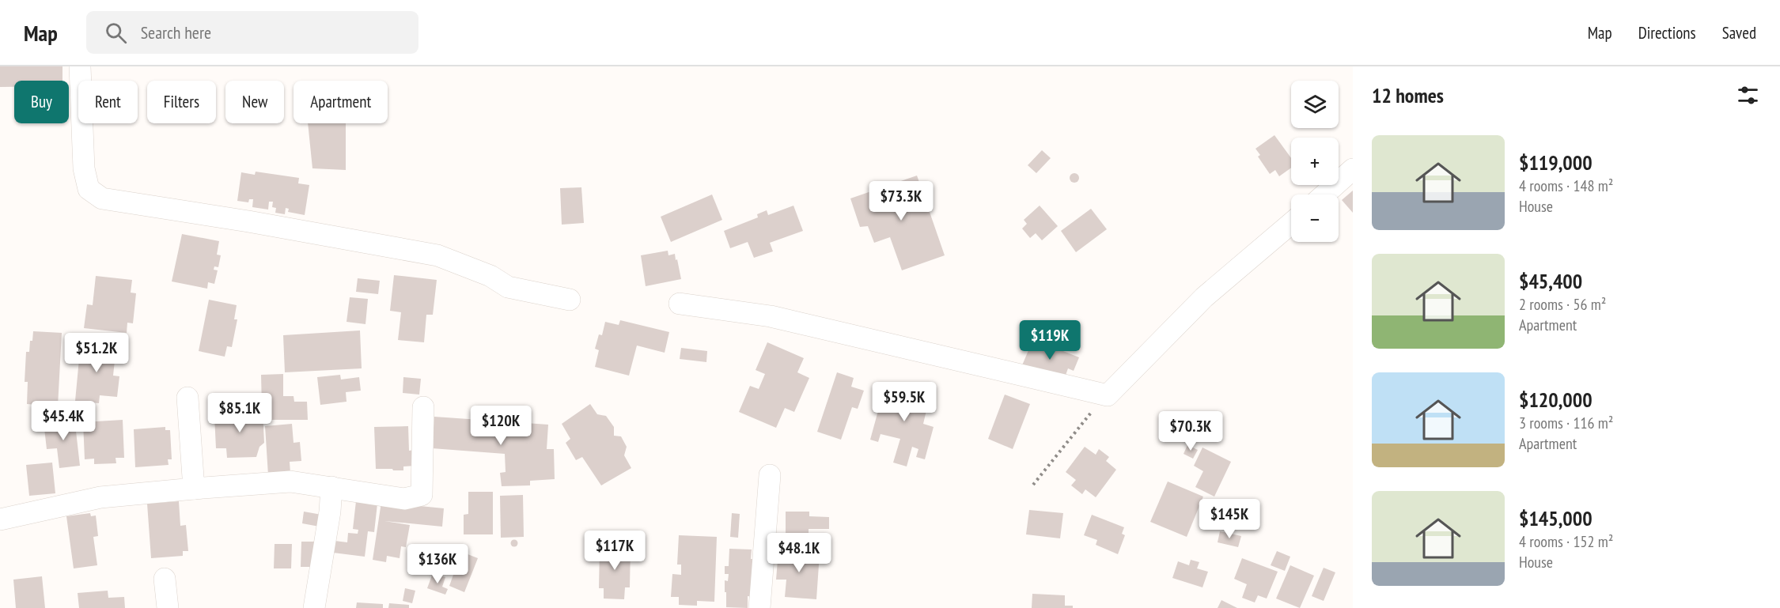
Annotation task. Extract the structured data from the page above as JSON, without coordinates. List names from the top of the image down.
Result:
{
  "page": {
    "header": "Map",
    "search": "Search here",
    "nav": ["Map", "Directions", "Saved"],
    "heading": "12 homes",
    "map_buttons": ["+", "−"],
    "chip": [
      "Buy",
      "Rent",
      "Filters",
      "New",
      "Apartment"
    ],
    "list": [
      {
        "name": "$119,000",
        "note": "4 rooms · 148 m² · House"
      },
      {
        "name": "$45,400",
        "note": "2 rooms · 56 m² · Apartment"
      },
      {
        "name": "$120,000",
        "note": "3 rooms · 116 m² · Apartment"
      },
      {
        "name": "$145,000",
        "note": "4 rooms · 152 m² · House"
      }
    ],
    "price": [
      "$73.3K",
      "$119K",
      "$51.2K",
      "$59.5K",
      "$85.1K",
      "$45.4K",
      "$120K",
      "$70.3K",
      "$145K",
      "$117K",
      "$48.1K",
      "$136K"
    ]
  }
}
